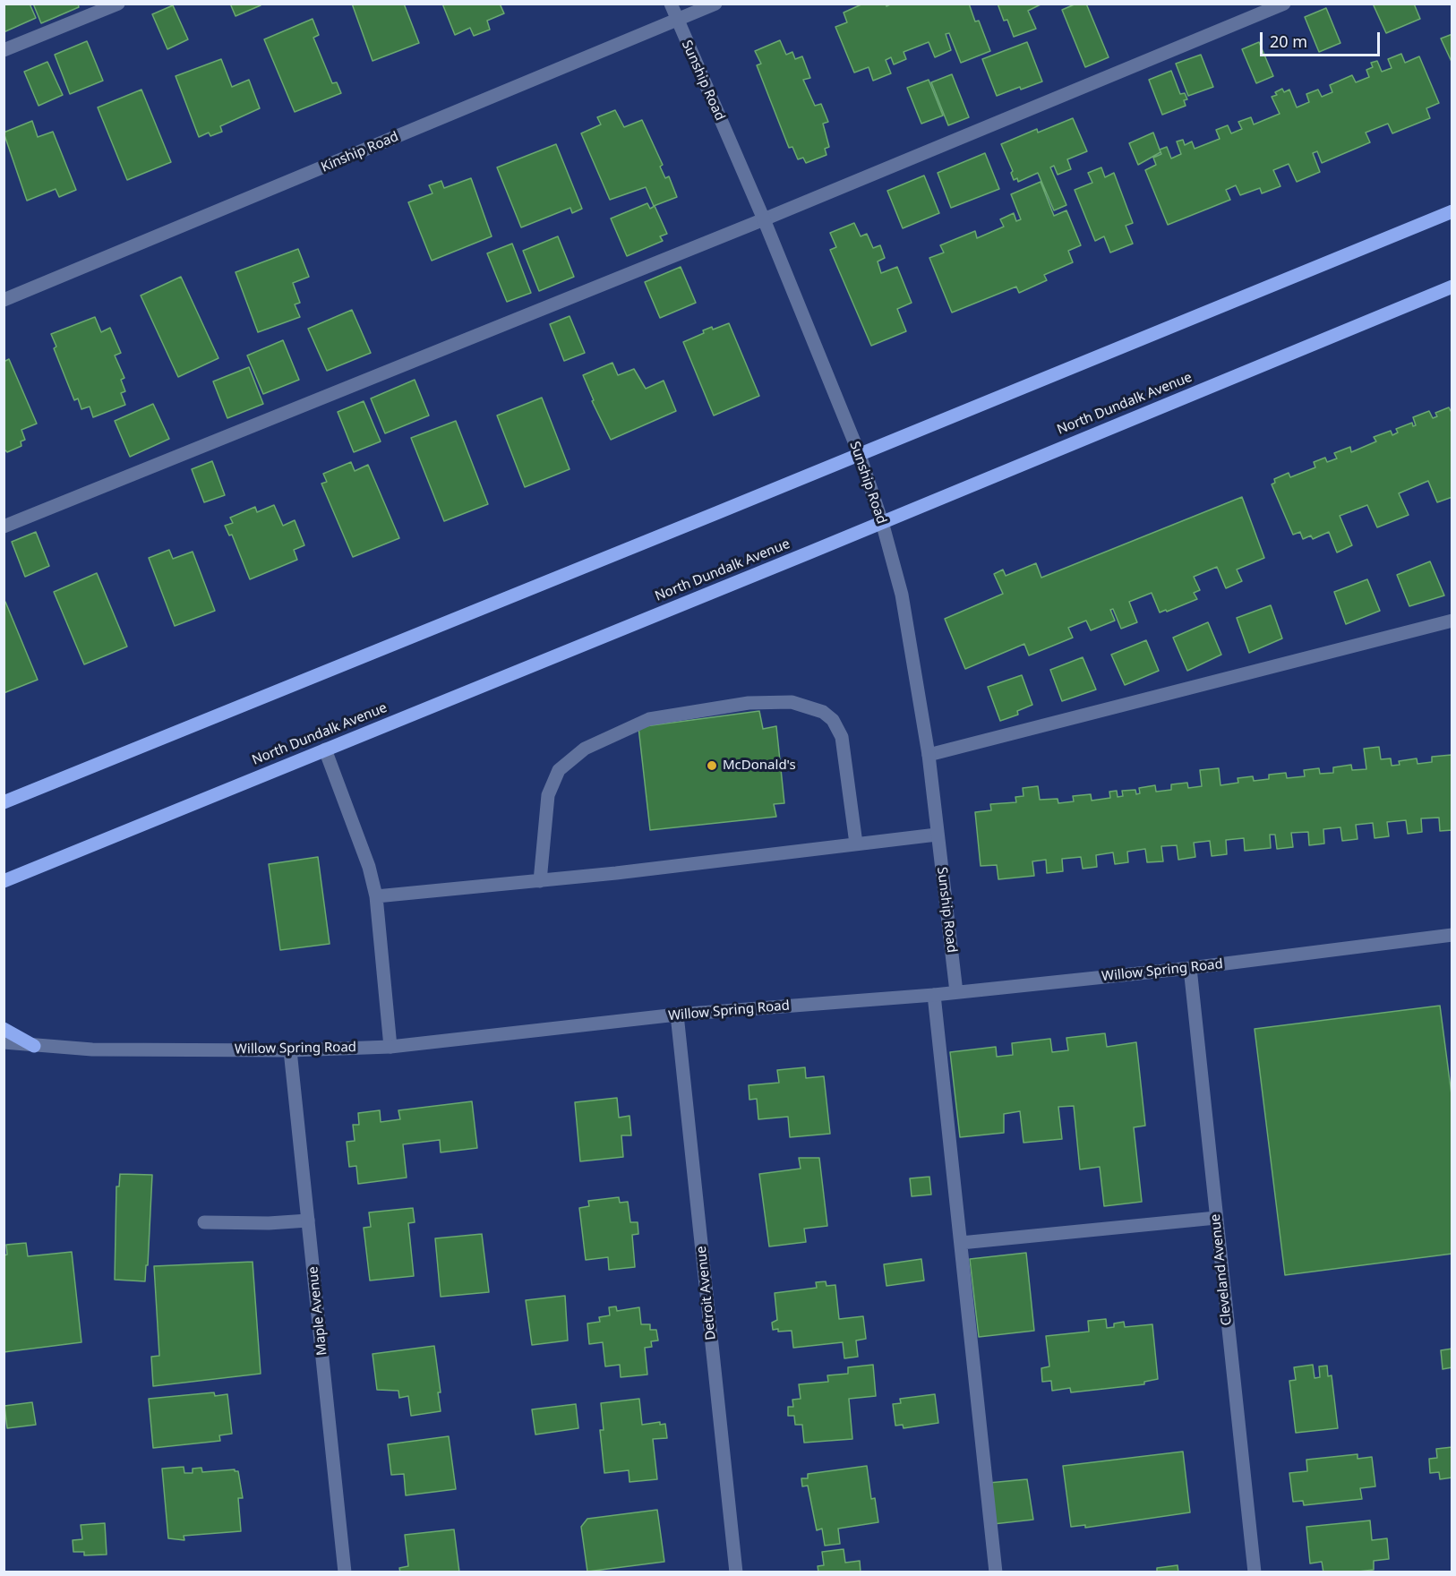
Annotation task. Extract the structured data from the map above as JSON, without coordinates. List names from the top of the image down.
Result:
{
  "streets": {
    "main road": ["North Dundalk Avenue"],
    "street": [
      "Sunship Road",
      "Kinship Road",
      "Willow Spring Road",
      "Cleveland Avenue",
      "Detroit Avenue",
      "Maple Avenue"
    ]
  },
  "crossings": [
    ["Sunship Road", "Kinship Road"],
    ["Sunship Road", "North Dundalk Avenue"],
    ["Sunship Road", "Willow Spring Road"],
    ["Willow Spring Road", "Cleveland Avenue"],
    ["Willow Spring Road", "Detroit Avenue"],
    ["Willow Spring Road", "Maple Avenue"]
  ],
  "places": ["McDonald's"],
  "scale_bar": "20 m"
}
